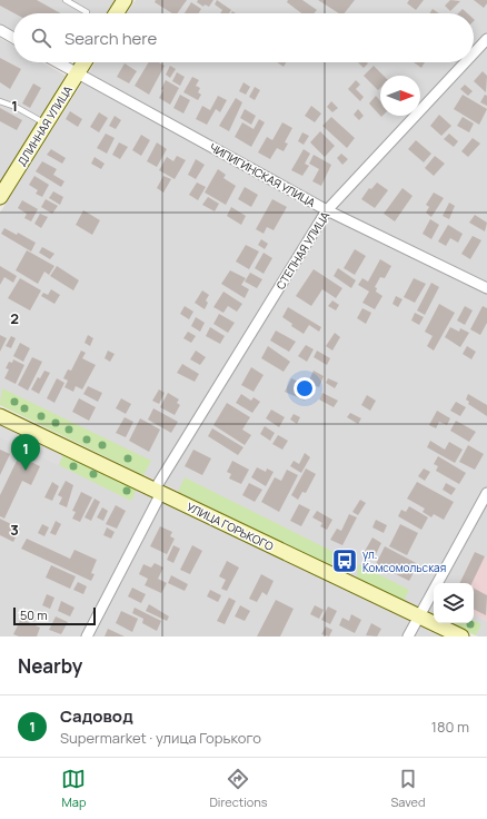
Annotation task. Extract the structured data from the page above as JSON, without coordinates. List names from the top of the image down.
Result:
{
  "streets": {
    "main road": ["ДЛИННАЯ УЛИЦА", "УЛИЦА ГОРЬКОГО"],
    "street": ["ЧИПИГИНСКАЯ УЛИЦА", "СТЕПНАЯ УЛИЦА"]
  },
  "crossings": [
    ["ДЛИННАЯ УЛИЦА", "ЧИПИГИНСКАЯ УЛИЦА"],
    ["ЧИПИГИНСКАЯ УЛИЦА", "СТЕПНАЯ УЛИЦА"],
    ["СТЕПНАЯ УЛИЦА", "УЛИЦА ГОРЬКОГО"]
  ],
  "places": {
    "bus stop": ["ул. Комсомольская"]
  },
  "scale_bar": "50 m",
  "north": "right",
  "page": {
    "search": "Search here",
    "pins": "1",
    "scale": "50 m",
    "heading": "Nearby",
    "list": [
      {
        "mark": "1",
        "name": "Садовод",
        "note": "Supermarket · улица Горького",
        "value": "180 m"
      }
    ],
    "nav": ["Map", "Directions", "Saved"]
  },
  "grid": {
    "rows": ["1", "2", "3"]
  }
}
